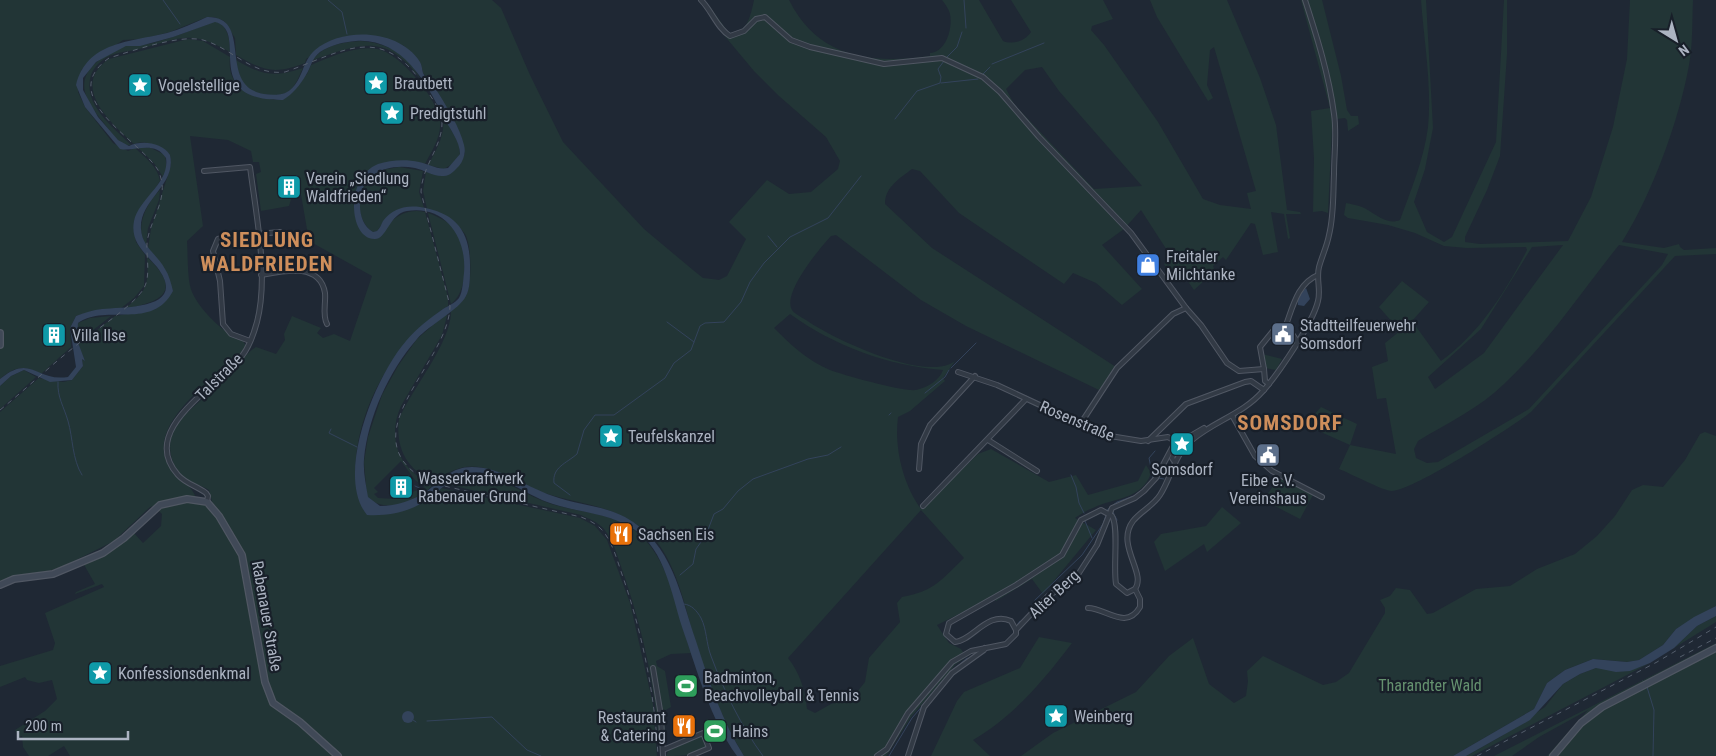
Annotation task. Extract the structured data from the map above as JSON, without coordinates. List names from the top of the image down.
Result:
{
  "streets": {
    "main road": ["Rabenauer Straße"],
    "street": ["Talstraße", "Rosenstraße", "Alter Berg"]
  },
  "crossings": [
    ["Talstraße", "Rabenauer Straße"]
  ],
  "districts": ["SIEDLUNG WALDFRIEDEN", "SOMSDORF"],
  "parks": ["Tharandter Wald"],
  "places": {
    "place": [
      "Brautbett",
      "Vogelstellige",
      "Predigtstuhl",
      "Teufelskanzel",
      "Somsdorf",
      "Konfessionsdenkmal",
      "Weinberg"
    ],
    "building": ["Verein „Siedlung Waldfrieden“", "Villa Ilse", "Wasserkraftwerk Rabenauer Grund"],
    "shop": ["Freitaler Milchtanke"],
    "public building": ["Stadtteilfeuerwehr Somsdorf", "Eibe e.V. Vereinshaus"],
    "restaurant": ["Sachsen Eis", "Restaurant & Catering"],
    "sports": ["Badminton, Beachvolleyball & Tennis", "Hains"]
  },
  "scale_bar": "200 m",
  "north": "bottom right"
}
